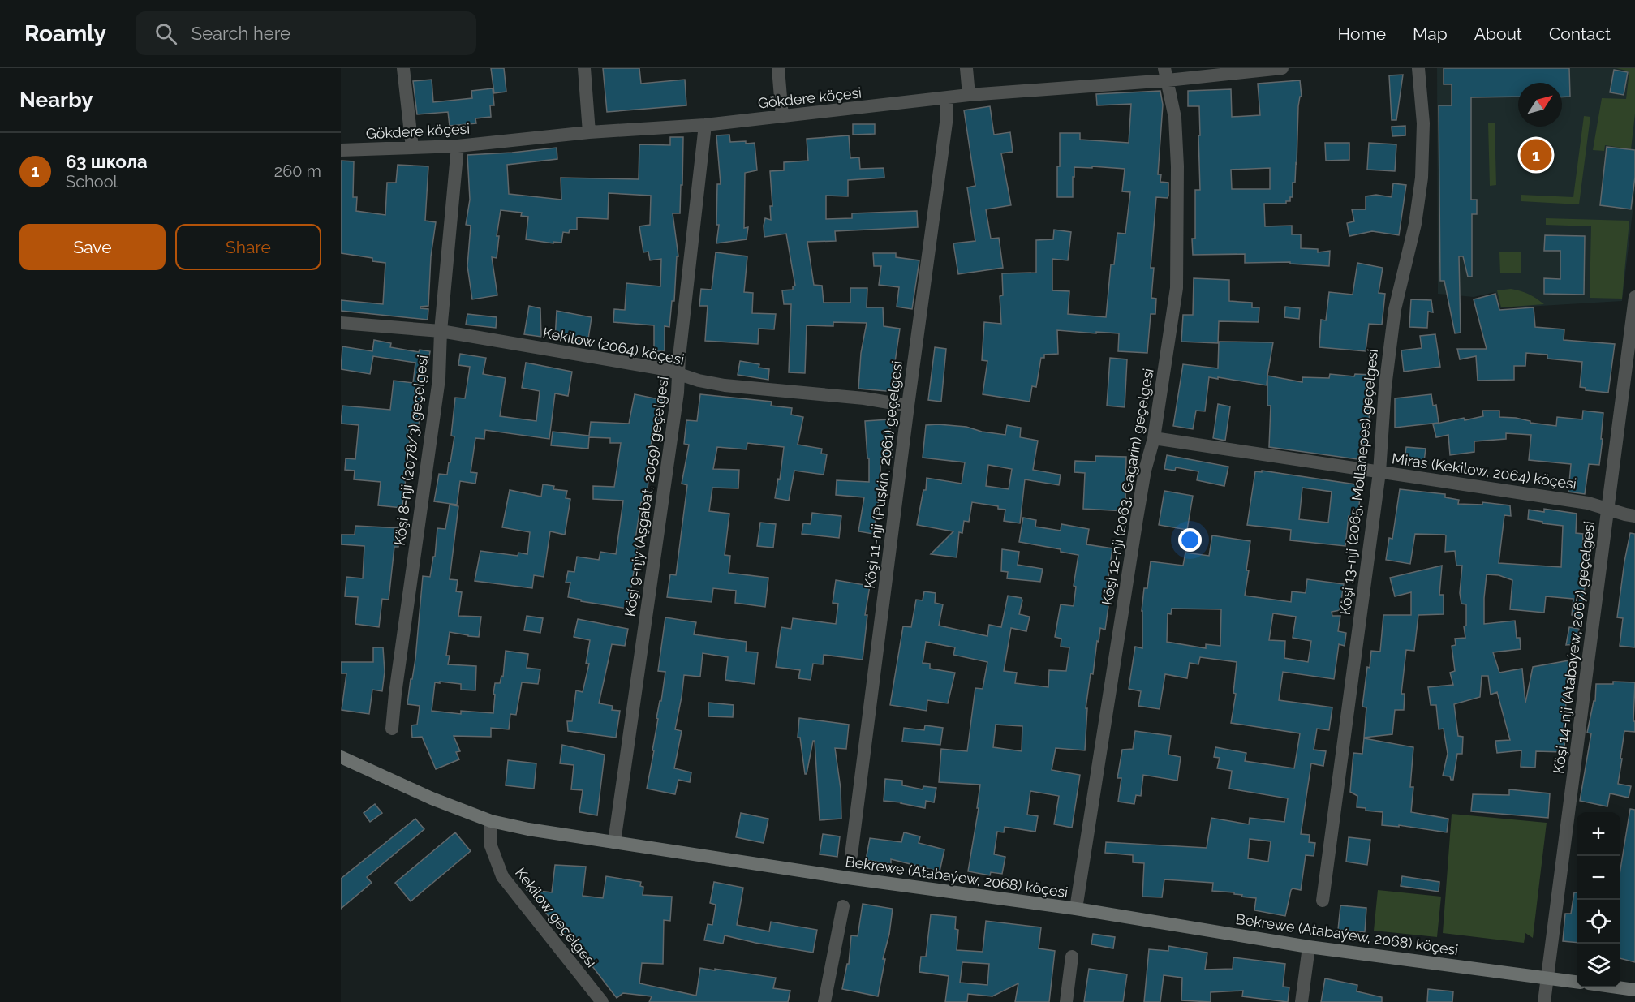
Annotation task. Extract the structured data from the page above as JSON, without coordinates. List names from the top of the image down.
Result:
{
  "streets": {
    "main road": ["Bekrewe (Atabaýew, 2068) köçesi"],
    "street": [
      "Gökdere köçesi",
      "Kekilow (2064) köçesi",
      "Köşi 8-nji (2078/3) geçelgesi",
      "Miras (Kekilow, 2064) köçesi",
      "Köşi 11-nji (Puşkin, 2061) geçelgesi",
      "Köşi 13-nji (2065, Mollanepes) geçelgesi",
      "Köşi 12-nji (2063, Gagarin) geçelgesi",
      "Köşi 9-njy (Aşgabat, 2059) geçelgesi",
      "Köşi 14-nji (Atabaýew, 2067) geçelgesi",
      "Kekilow geçelgesi"
    ]
  },
  "crossings": [
    ["Gökdere köçesi", "Köşi 8-nji (2078/3) geçelgesi"],
    ["Gökdere köçesi", "Köşi 11-nji (Puşkin, 2061) geçelgesi"],
    ["Gökdere köçesi", "Köşi 12-nji (2063, Gagarin) geçelgesi"],
    ["Gökdere köçesi", "Köşi 9-njy (Aşgabat, 2059) geçelgesi"],
    ["Kekilow (2064) köçesi", "Köşi 8-nji (2078/3) geçelgesi"],
    ["Kekilow (2064) köçesi", "Köşi 11-nji (Puşkin, 2061) geçelgesi"],
    ["Kekilow (2064) köçesi", "Köşi 9-njy (Aşgabat, 2059) geçelgesi"],
    ["Miras (Kekilow, 2064) köçesi", "Köşi 13-nji (2065, Mollanepes) geçelgesi"],
    ["Miras (Kekilow, 2064) köçesi", "Köşi 12-nji (2063, Gagarin) geçelgesi"],
    ["Miras (Kekilow, 2064) köçesi", "Köşi 14-nji (Atabaýew, 2067) geçelgesi"],
    ["Köşi 12-nji (2063, Gagarin) geçelgesi", "Bekrewe (Atabaýew, 2068) köçesi"],
    ["Köşi 9-njy (Aşgabat, 2059) geçelgesi", "Bekrewe (Atabaýew, 2068) köçesi"],
    ["Köşi 14-nji (Atabaýew, 2067) geçelgesi", "Bekrewe (Atabaýew, 2068) köçesi"],
    ["Bekrewe (Atabaýew, 2068) köçesi", "Kekilow geçelgesi"]
  ],
  "north": "top right",
  "page": {
    "header": "Roamly",
    "search": "Search here",
    "nav": [
      "Home",
      "Map",
      "About",
      "Contact"
    ],
    "heading": "Nearby",
    "list": [
      {
        "mark": "1",
        "name": "63 школа",
        "note": "School",
        "value": "260 m"
      }
    ],
    "pins": "1",
    "buttons": ["Save", "Share"],
    "map_buttons": ["+", "−"]
  }
}
